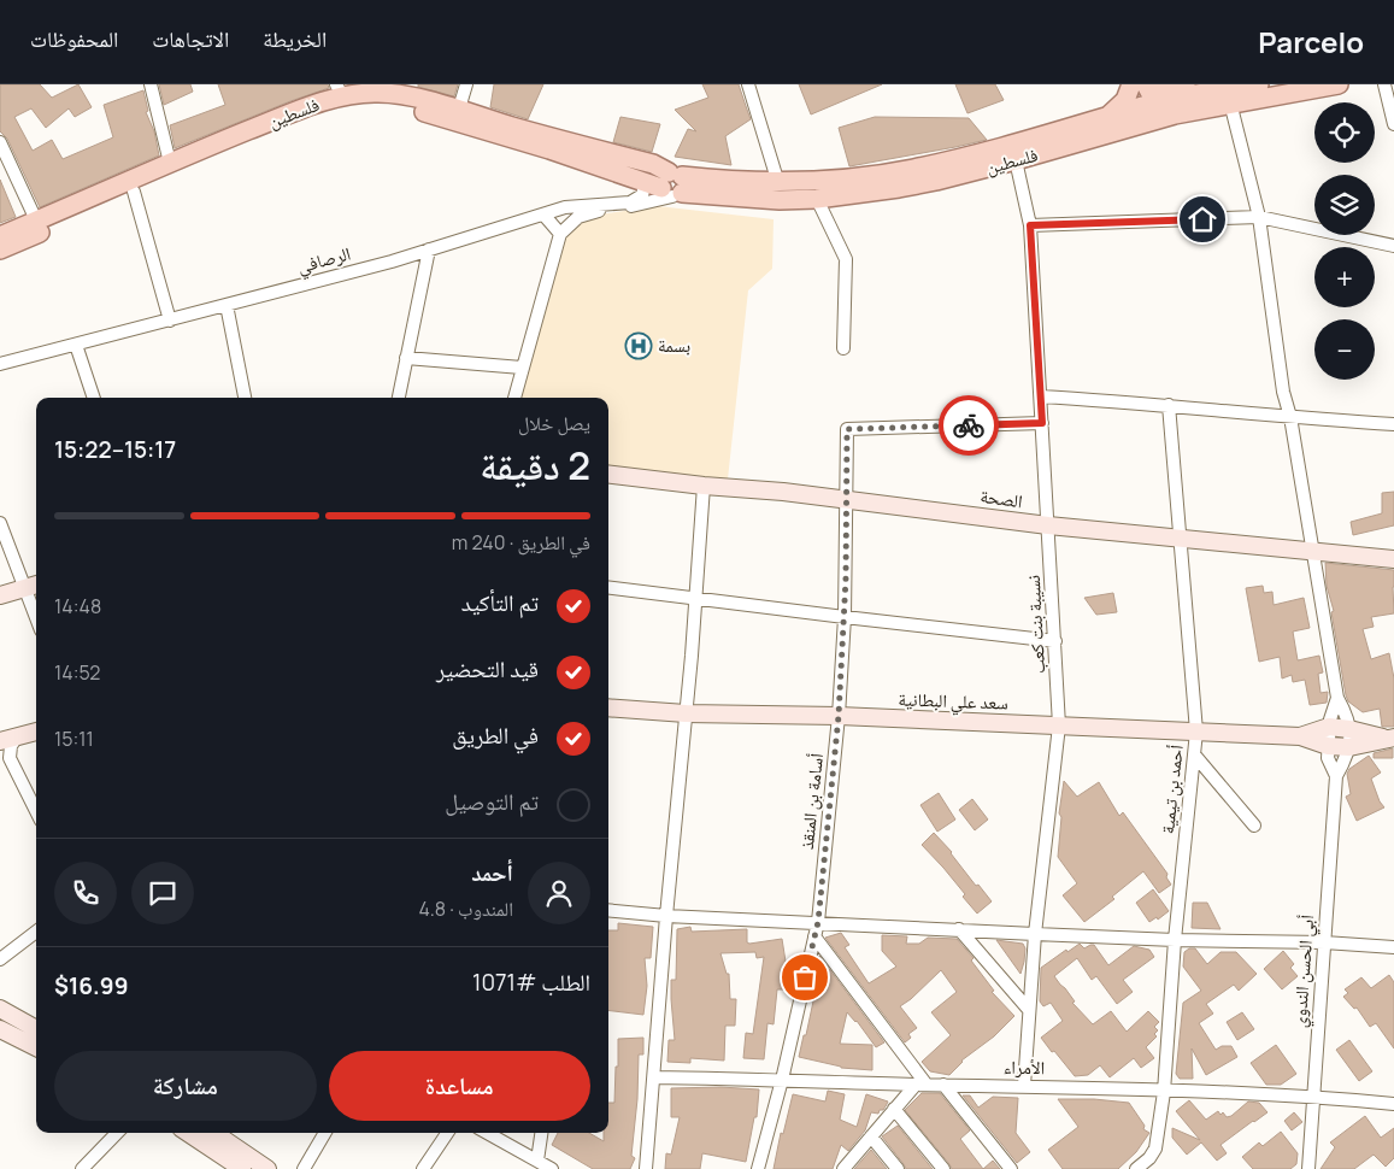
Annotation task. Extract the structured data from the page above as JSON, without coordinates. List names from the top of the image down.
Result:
{
  "streets": {
    "main road": ["فلسطين", "الصحة", "سعد علي البطانية"],
    "street": [
      "الرصافي",
      "نسيبة بنت كعب",
      "أحمد بن تيمية",
      "أسامة بن المنقذ",
      "أبي الحسن الندوي",
      "الأمراء"
    ]
  },
  "crossings": [
    ["فلسطين", "الرصافي"],
    ["فلسطين", "نسيبة بنت كعب"],
    ["فلسطين", "أبي الحسن الندوي"],
    ["الصحة", "نسيبة بنت كعب"],
    ["الصحة", "أحمد بن تيمية"],
    ["الصحة", "أسامة بن المنقذ"],
    ["الصحة", "أبي الحسن الندوي"],
    ["نسيبة بنت كعب", "سعد علي البطانية"],
    ["نسيبة بنت كعب", "أسامة بن المنقذ"],
    ["نسيبة بنت كعب", "الأمراء"],
    ["سعد علي البطانية", "أحمد بن تيمية"],
    ["سعد علي البطانية", "أسامة بن المنقذ"],
    ["سعد علي البطانية", "أبي الحسن الندوي"],
    ["أحمد بن تيمية", "الأمراء"],
    ["أسامة بن المنقذ", "الأمراء"],
    ["أبي الحسن الندوي", "الأمراء"]
  ],
  "places": {
    "hospital": ["بسمة"]
  },
  "page": {
    "header": "Parcelo",
    "nav": ["الخريطة", "الاتجاهات", "المحفوظات"],
    "map_buttons": ["+", "−"],
    "heading": ["2 دقيقة", "يصل خلال", "15:17–15:22"],
    "panel": [
      "أحمد",
      "المندوب · 4.8",
      "الطلب #1071",
      "$16.99"
    ],
    "bar": "في الطريق · 240 m",
    "list": [
      ["تم التأكيد", "14:48"],
      ["قيد التحضير", "14:52"],
      ["في الطريق", "15:11"],
      "تم التوصيل"
    ],
    "buttons": ["مساعدة", "مشاركة"]
  }
}
